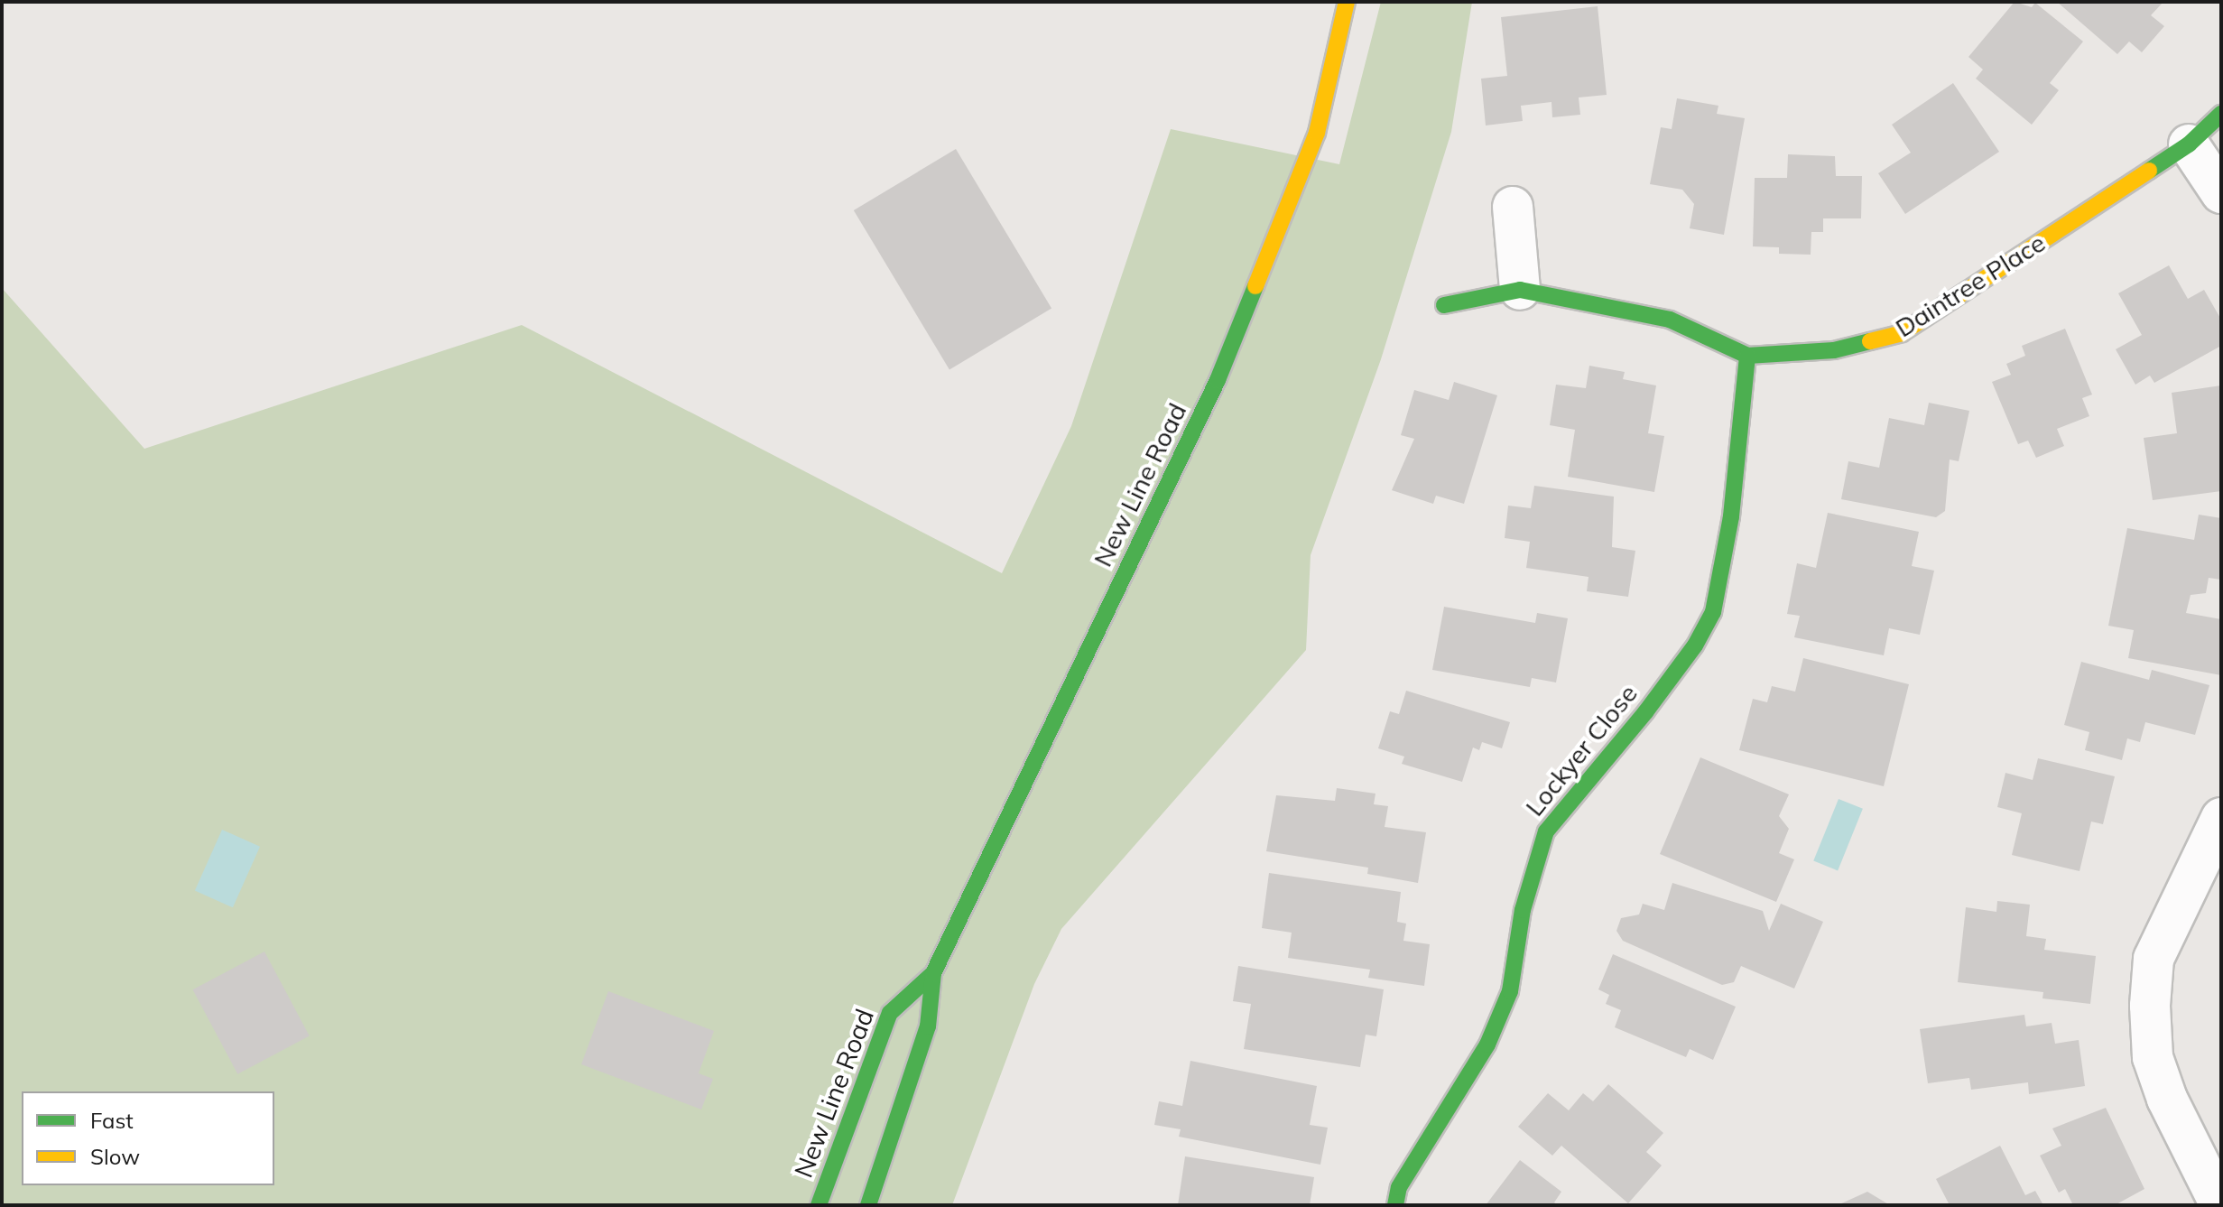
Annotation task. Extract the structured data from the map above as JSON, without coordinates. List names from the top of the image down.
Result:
{
  "streets": {
    "street": ["Daintree Place", "New Line Road", "Lockyer Close"]
  },
  "crossings": [
    ["Daintree Place", "Lockyer Close"]
  ],
  "legend": ["Fast", "Slow"]
}
